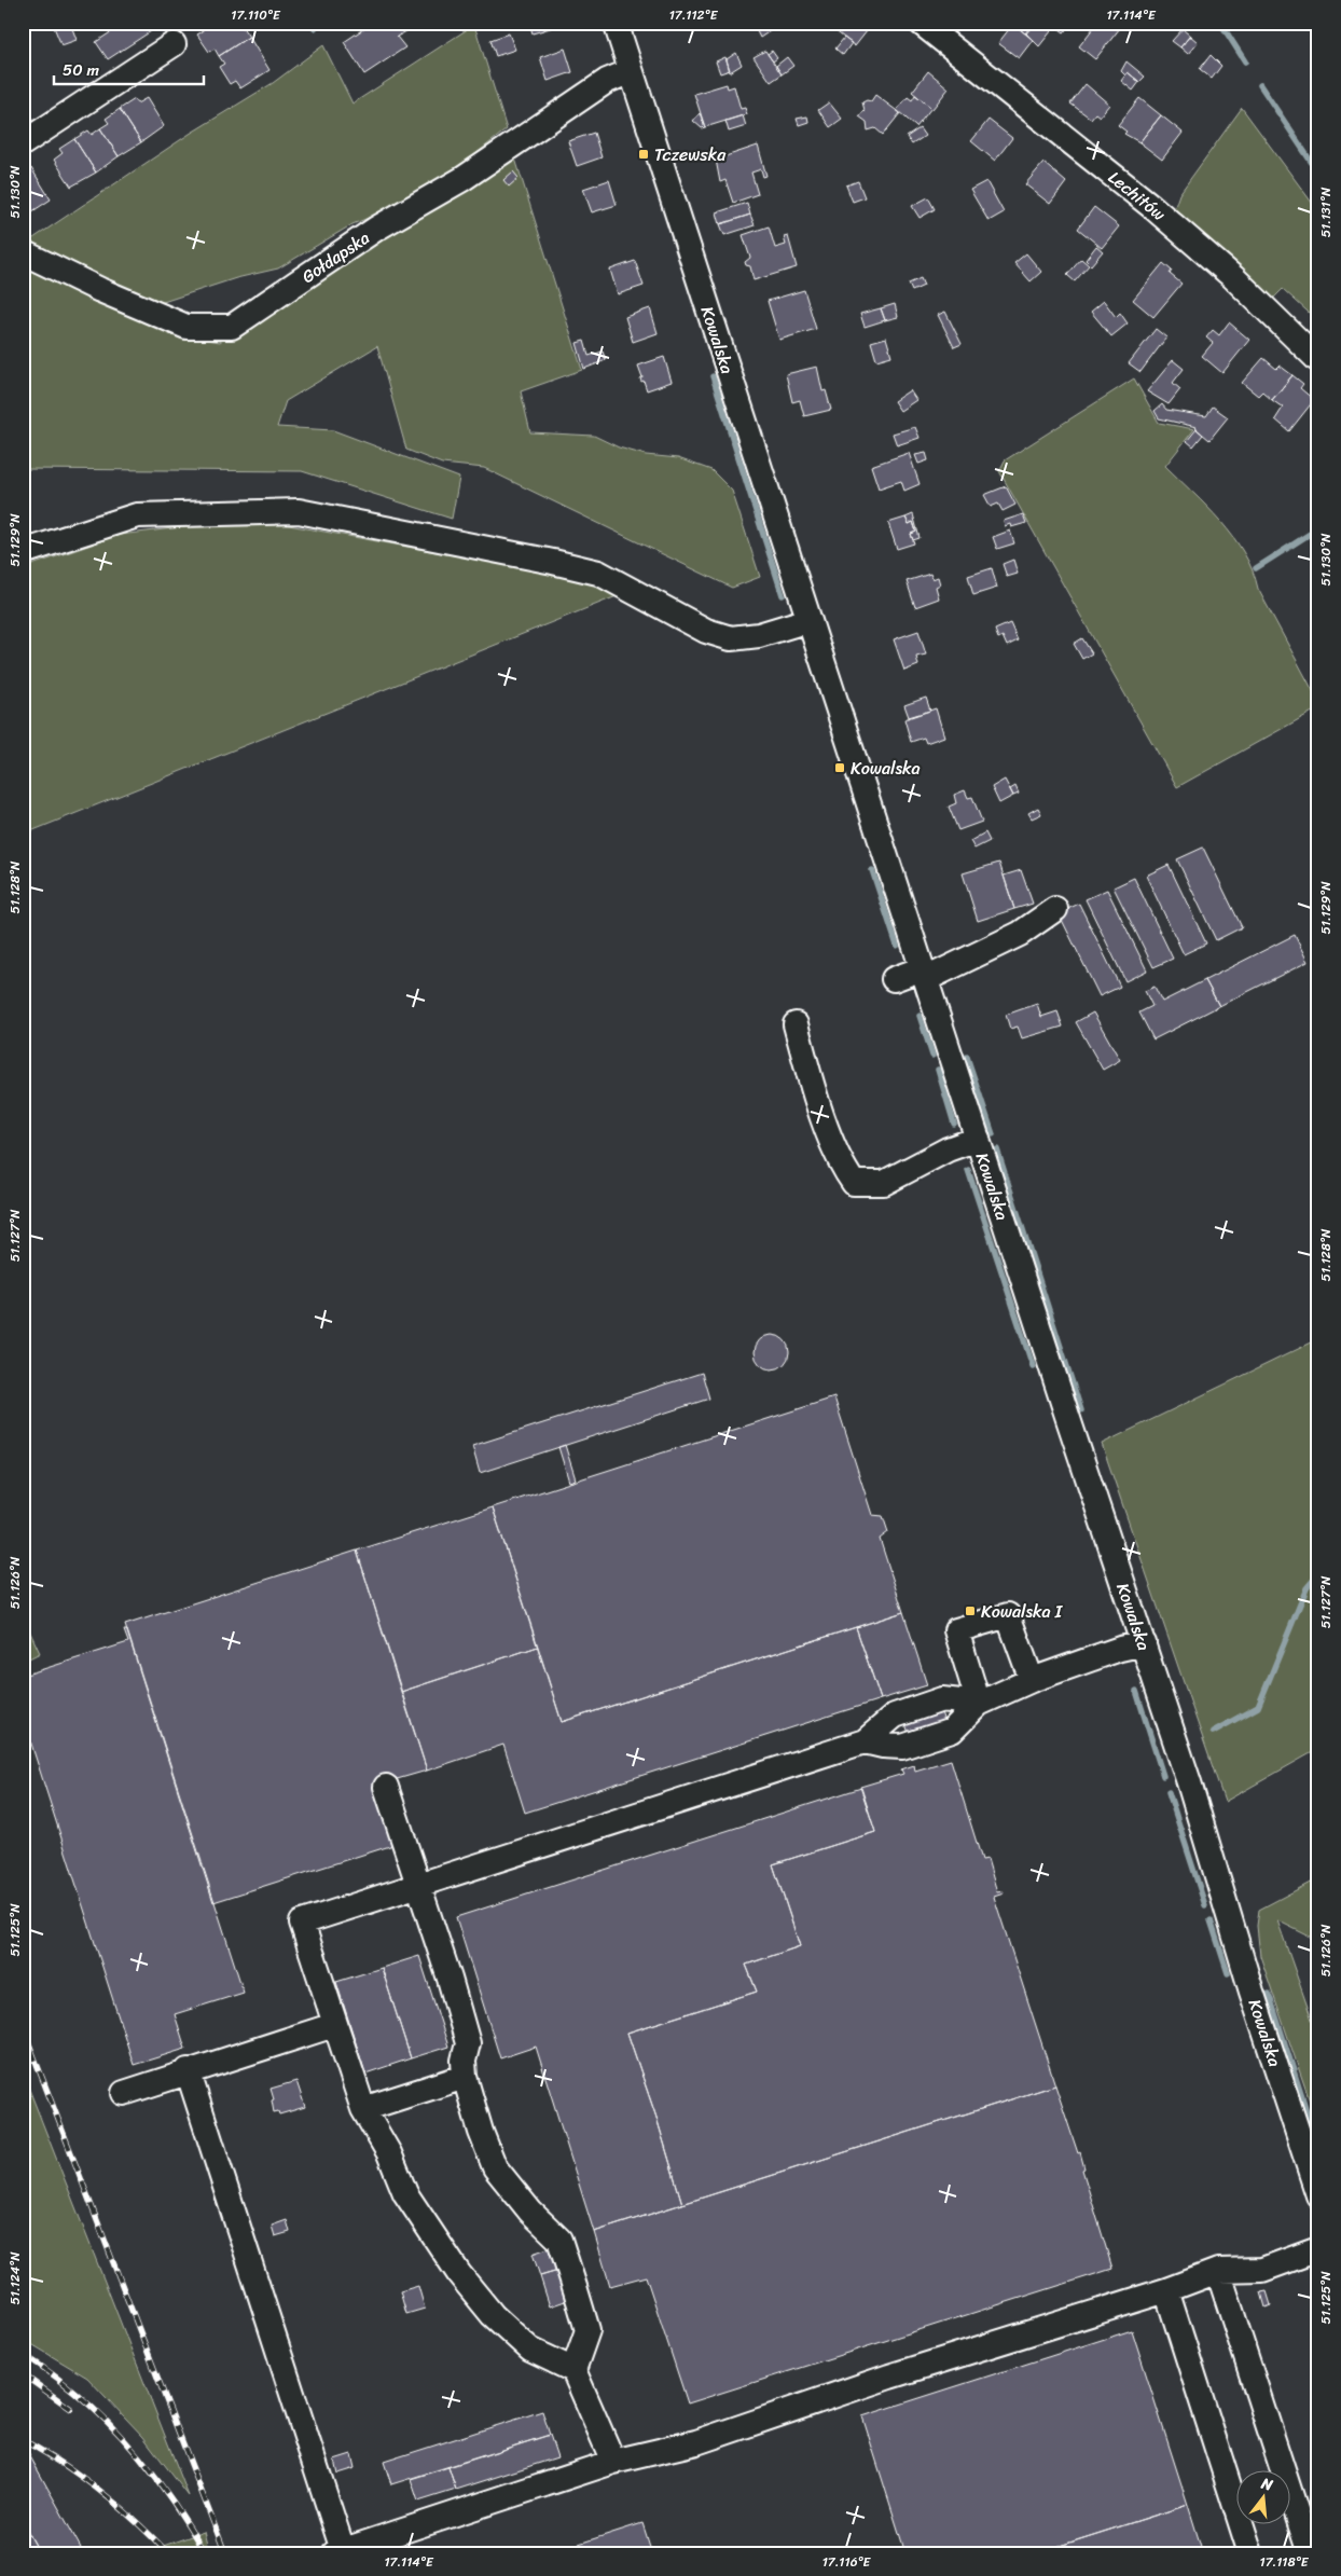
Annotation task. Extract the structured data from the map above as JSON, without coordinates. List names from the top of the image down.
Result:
{
  "streets": {
    "street": ["Lechitów", "Gołdapska", "Kowalska"]
  },
  "crossings": [
    ["Gołdapska", "Kowalska"]
  ],
  "places": {
    "transit": ["Tczewska", "Kowalska", "Kowalska I"]
  },
  "scale_bar": "50 m",
  "north": "top",
  "coordinates": [
    "17.110°E",
    "17.112°E",
    "17.114°E",
    "51.130°N",
    "51.131°N",
    "51.129°N",
    "51.128°N",
    "51.127°N",
    "51.126°N",
    "51.125°N",
    "51.124°N",
    "17.116°E",
    "17.118°E"
  ]
}
